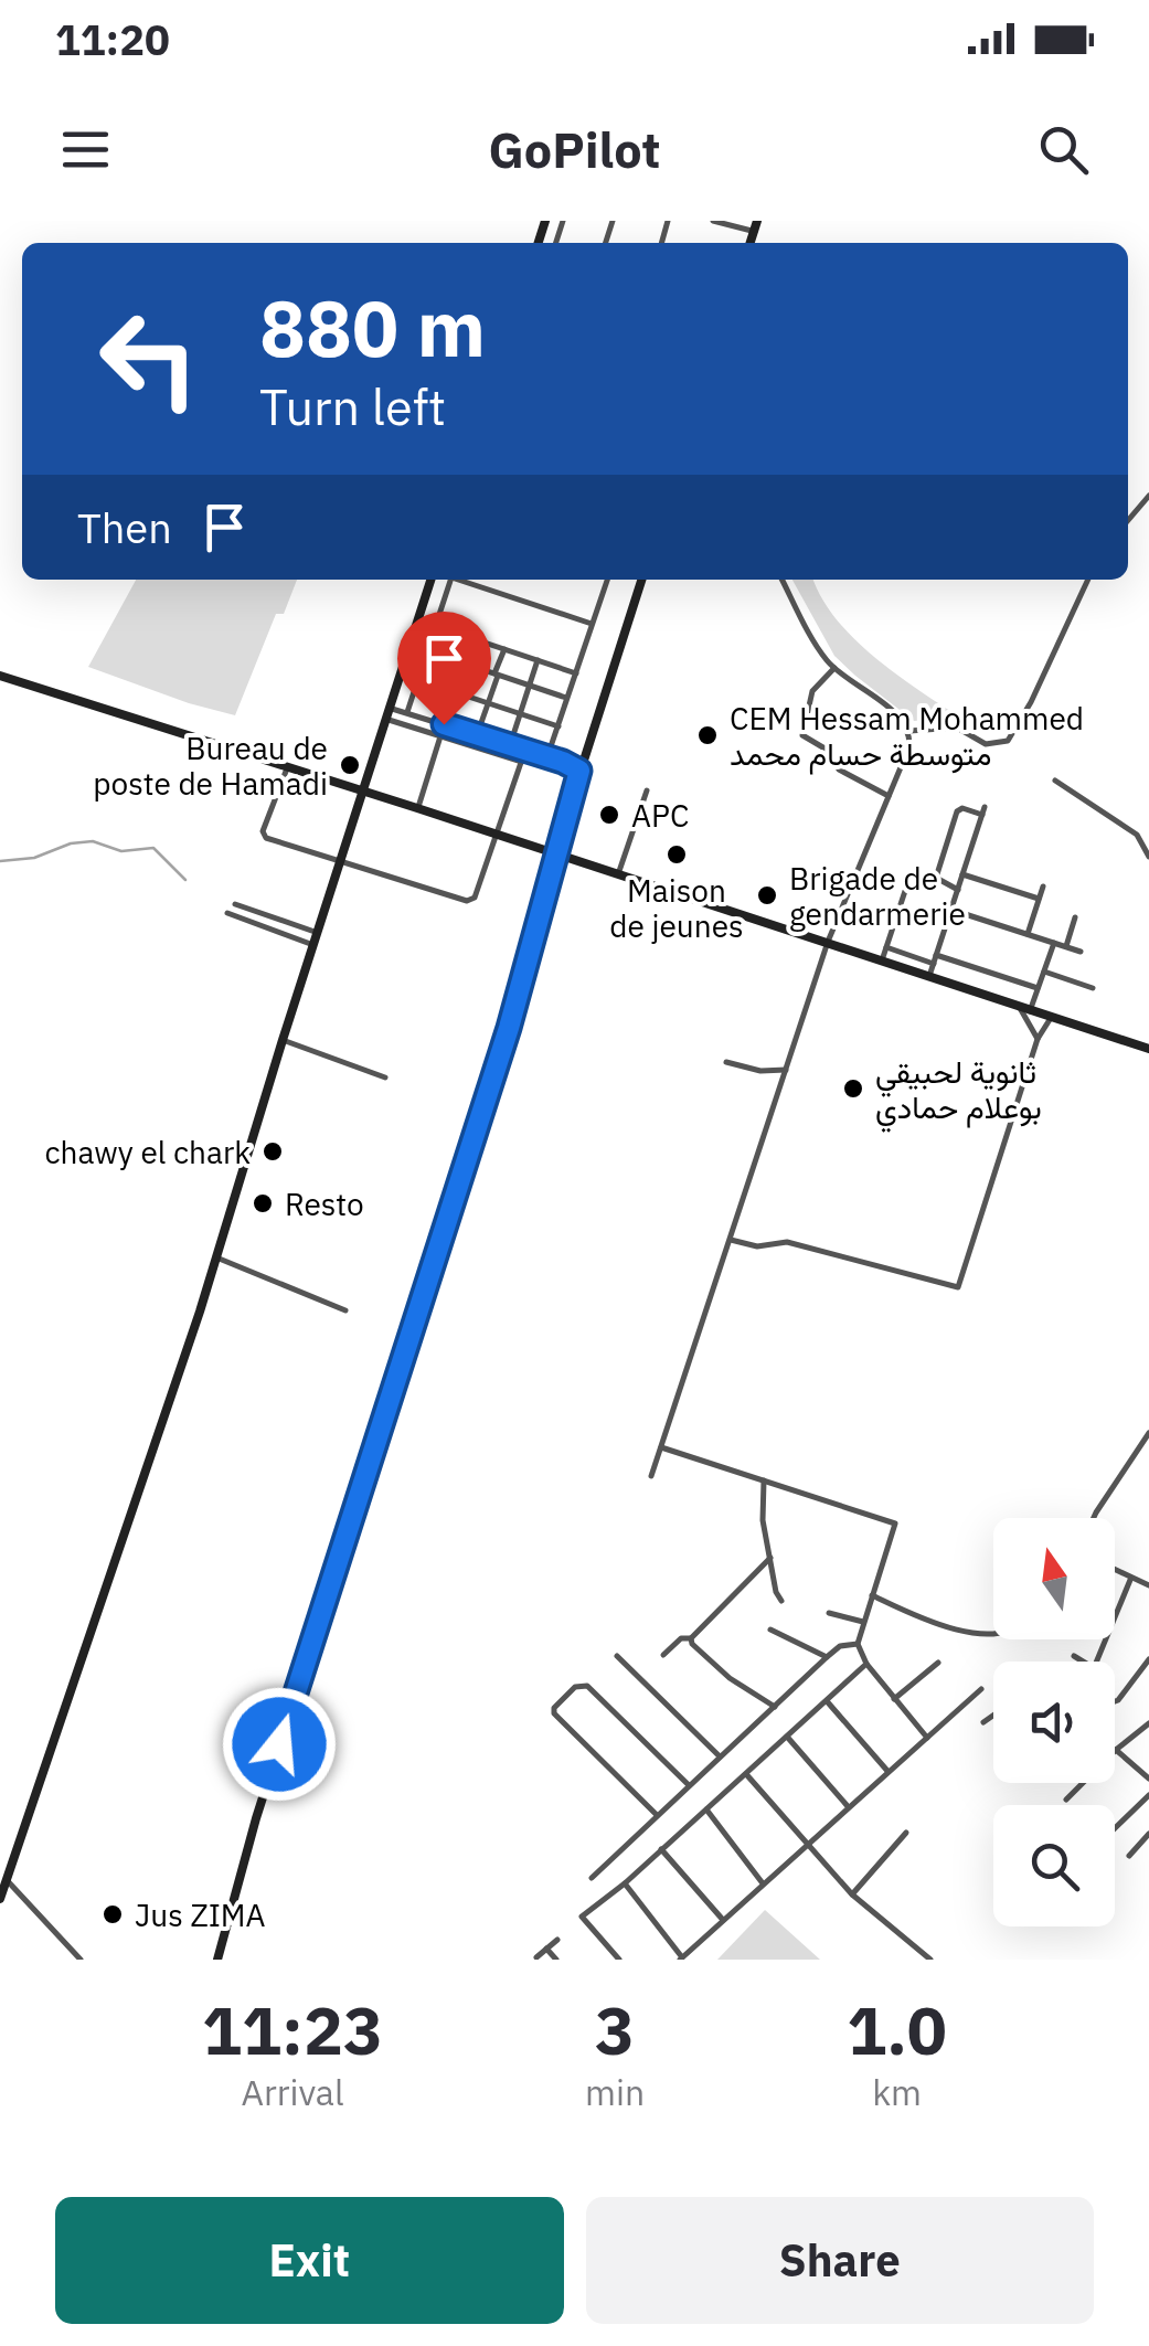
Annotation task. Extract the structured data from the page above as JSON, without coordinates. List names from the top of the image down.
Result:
{
  "places": [
    "CEM Hessam Mohammed متوسطة حسام محمد",
    "Bureau de poste de Hamadi",
    "APC",
    "Maison de jeunes",
    "Brigade de gendarmerie",
    "ثانوية لحبيقي بوعلام حمادي",
    "chawy el chark",
    "Resto",
    "Jus ZIMA"
  ],
  "north": "top",
  "page": {
    "status": "11:20",
    "header": "GoPilot",
    "turn": ["880 m", "Turn left"],
    "then": "Then",
    "eta": [
      "11:23",
      "Arrival",
      "3",
      "min",
      "1.0",
      "km"
    ],
    "buttons": ["Exit", "Share"]
  }
}
